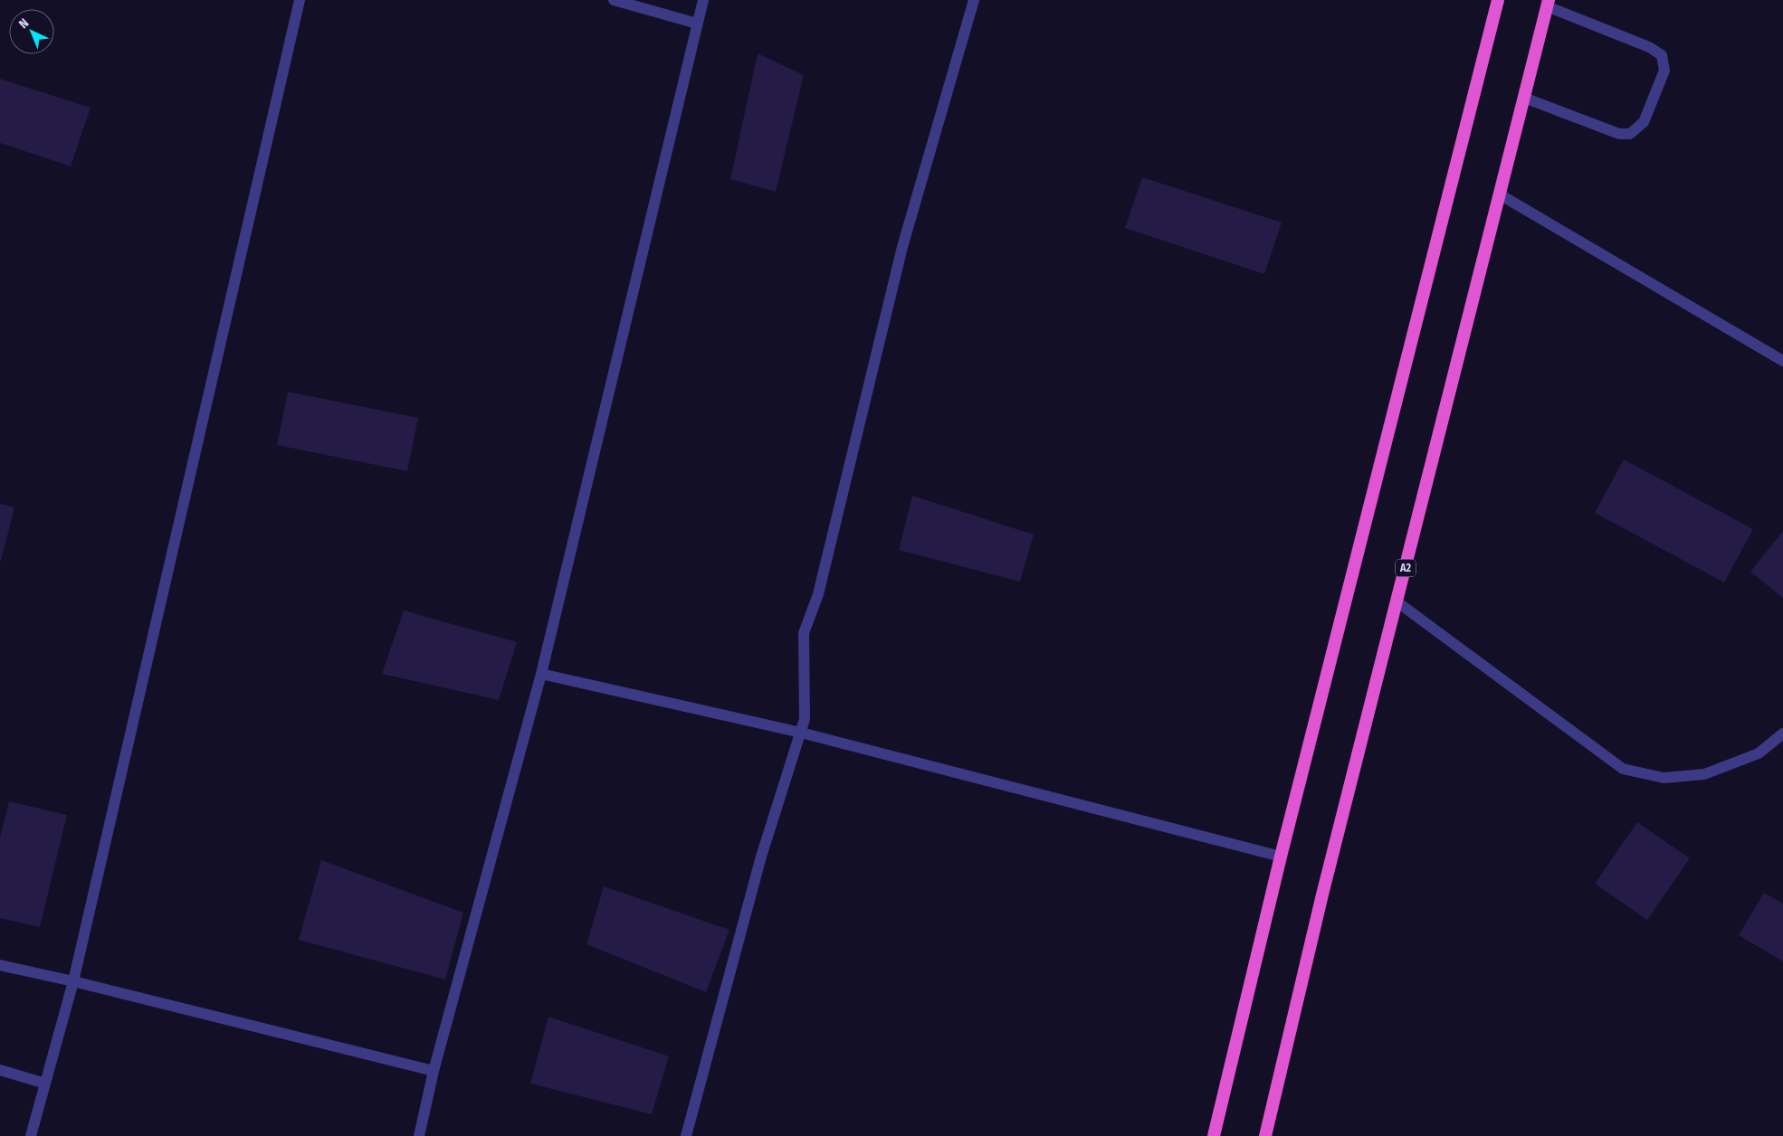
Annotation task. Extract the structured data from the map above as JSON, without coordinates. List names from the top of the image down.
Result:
{
  "streets": {
    "highway": ["A2"]
  },
  "north": "top left"
}
